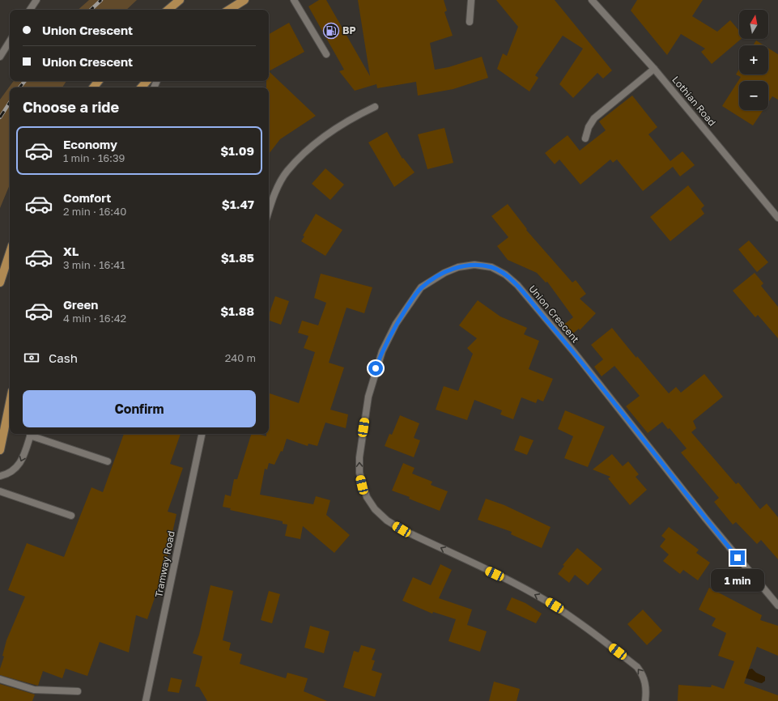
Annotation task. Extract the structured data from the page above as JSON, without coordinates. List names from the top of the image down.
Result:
{
  "streets": {
    "street": ["Lothian Road", "Union Crescent", "Tramway Road"]
  },
  "places": {
    "fuel station": ["BP"]
  },
  "north": "top",
  "page": {
    "map_buttons": ["+", "−"],
    "banner": ["Union Crescent", "Union Crescent"],
    "heading": "Choose a ride",
    "list": [
      {
        "name": "Economy",
        "note": "1 min · 16:39",
        "value": "$1.09"
      },
      {
        "name": "Comfort",
        "note": "2 min · 16:40",
        "value": "$1.47"
      },
      {
        "name": "XL",
        "note": "3 min · 16:41",
        "value": "$1.85"
      },
      {
        "name": "Green",
        "note": "4 min · 16:42",
        "value": "$1.88"
      }
    ],
    "pay": ["Cash", "240 m"],
    "buttons": "Confirm",
    "bubble": "1 min"
  }
}
